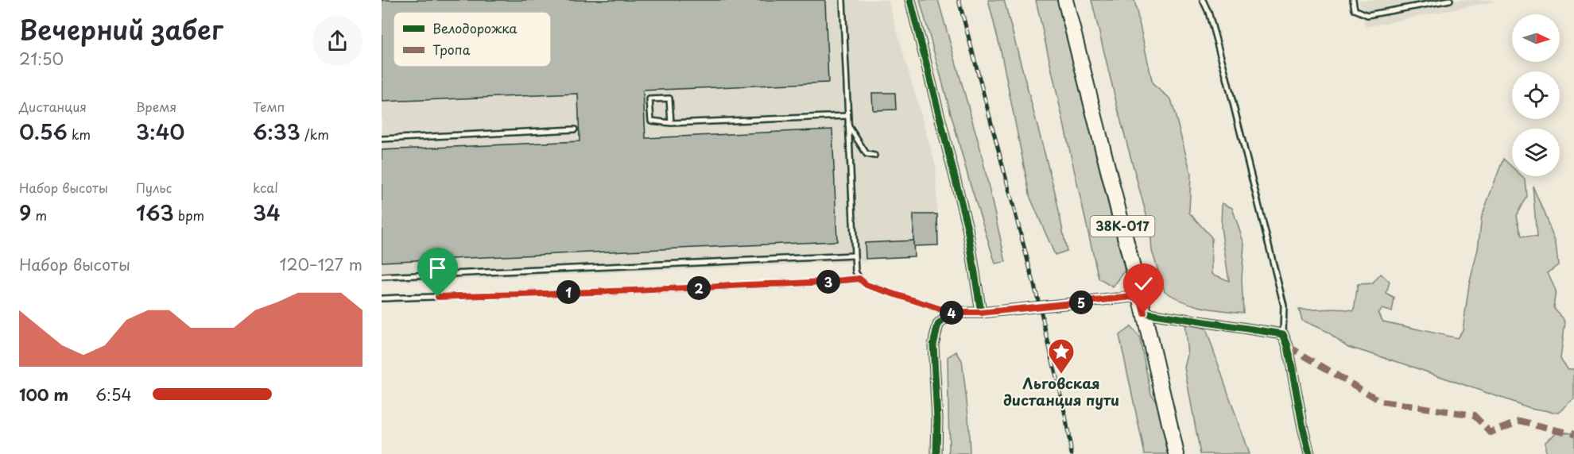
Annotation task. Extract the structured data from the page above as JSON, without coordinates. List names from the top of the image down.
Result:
{
  "streets": {
    "main road": ["38К-017"]
  },
  "places": {
    "place": ["Льговская дистанция пути"]
  },
  "legend": ["Велодорожка", "Тропа"],
  "north": "right",
  "page": {
    "heading": ["Вечерний забег", "21:50"],
    "stats": [
      ["Дистанция", "0.56 km"],
      ["Время", "3:40"],
      ["Темп", "6:33 /km"],
      ["Набор высоты", "9 m"],
      ["Пульс", "163 bpm"],
      ["kcal", "34"]
    ],
    "chart": ["Набор высоты", "120–127 m"],
    "pins": [
      "3",
      "2",
      "1",
      "5",
      "4"
    ],
    "list": [
      {
        "name": "100 m",
        "note": "6:54"
      }
    ]
  }
}
